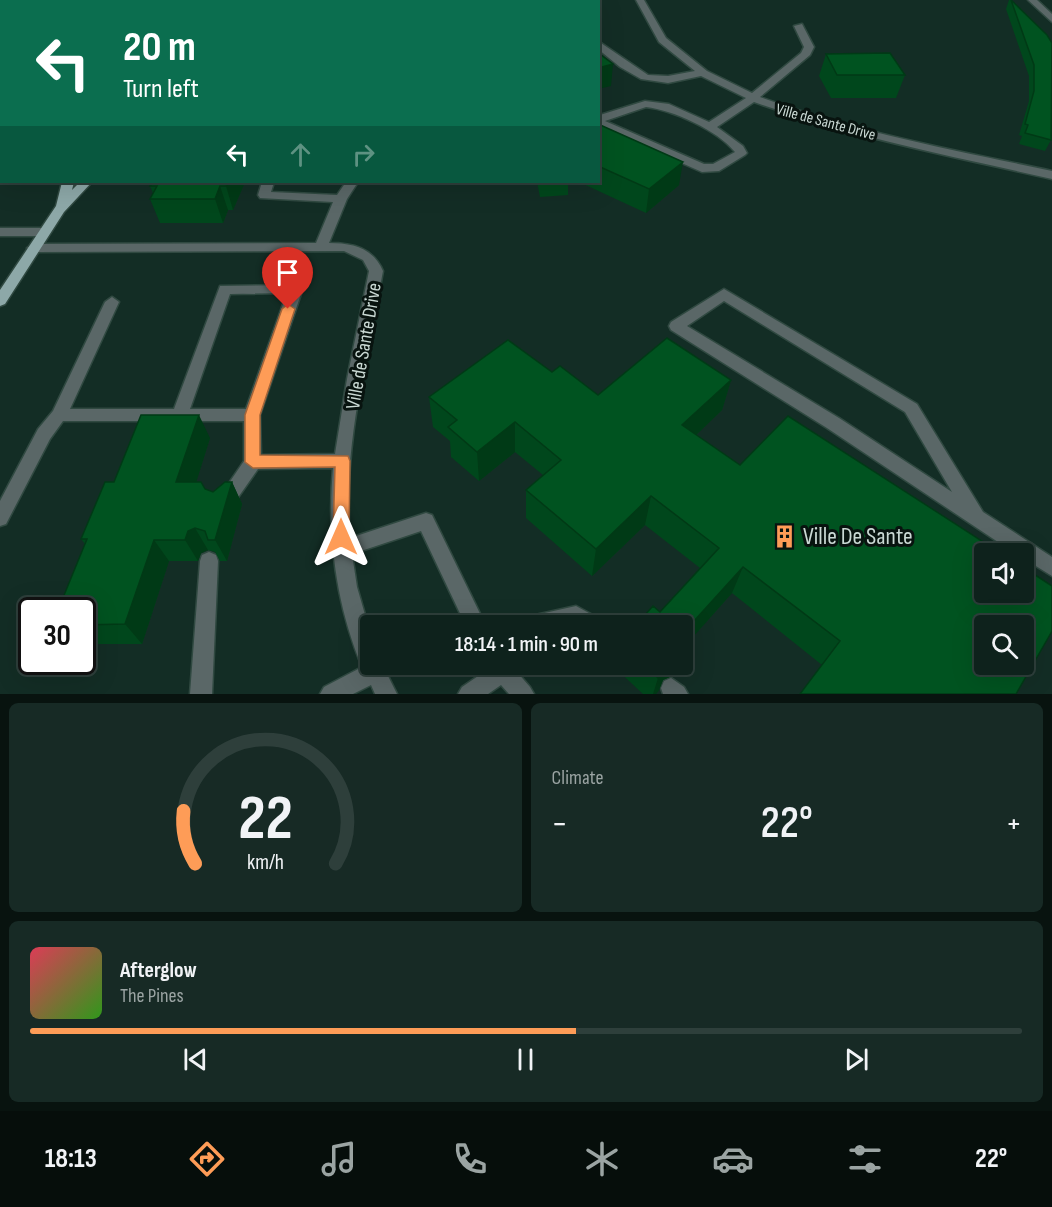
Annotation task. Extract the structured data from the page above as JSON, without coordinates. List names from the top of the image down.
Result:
{
  "streets": {
    "street": ["Ville de Sante Drive"]
  },
  "places": {
    "building": ["Ville De Sante"]
  },
  "page": {
    "turn": ["20 m", "Turn left"],
    "limit": "30",
    "trip": "18:14 · 1 min · 90 m",
    "tile": "Climate",
    "heat": ["−", "22°", "+"],
    "song": ["Afterglow", "The Pines"],
    "tabs": ["18:13", "22°"],
    "gauge": ["22", "km/h"]
  }
}
